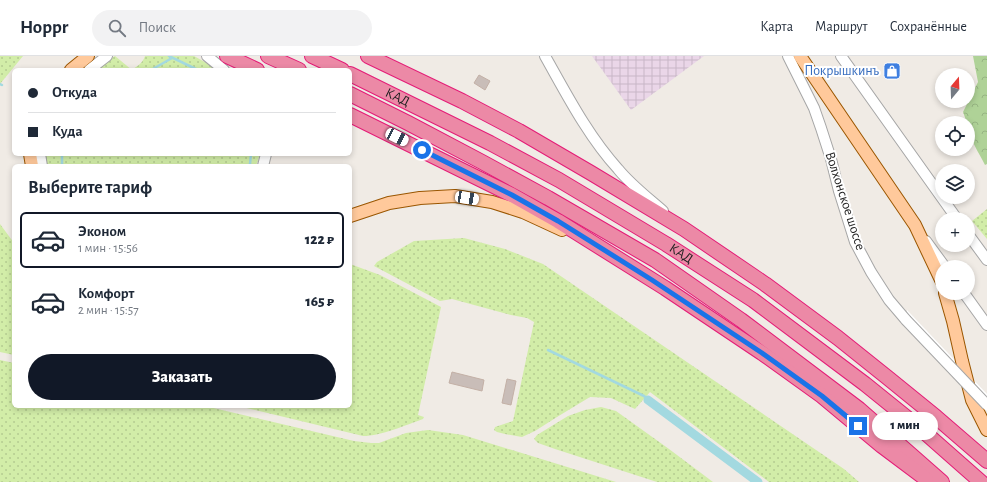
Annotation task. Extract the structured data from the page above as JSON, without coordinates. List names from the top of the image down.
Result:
{
  "streets": {
    "highway": ["КАД"],
    "street": ["Волхонское шоссе"]
  },
  "places": {
    "shop": ["Покрышкинъ"]
  },
  "north": "top",
  "page": {
    "header": "Hoppr",
    "search": "Поиск",
    "nav": ["Карта", "Маршрут", "Сохранённые"],
    "map_buttons": ["+", "−"],
    "banner": ["Откуда", "Куда"],
    "heading": "Выберите тариф",
    "list": [
      {
        "name": "Эконом",
        "note": "1 мин · 15:56",
        "value": "122 ₽"
      },
      {
        "name": "Комфорт",
        "note": "2 мин · 15:57",
        "value": "165 ₽"
      }
    ],
    "buttons": "Заказать",
    "bubble": "1 мин"
  }
}
